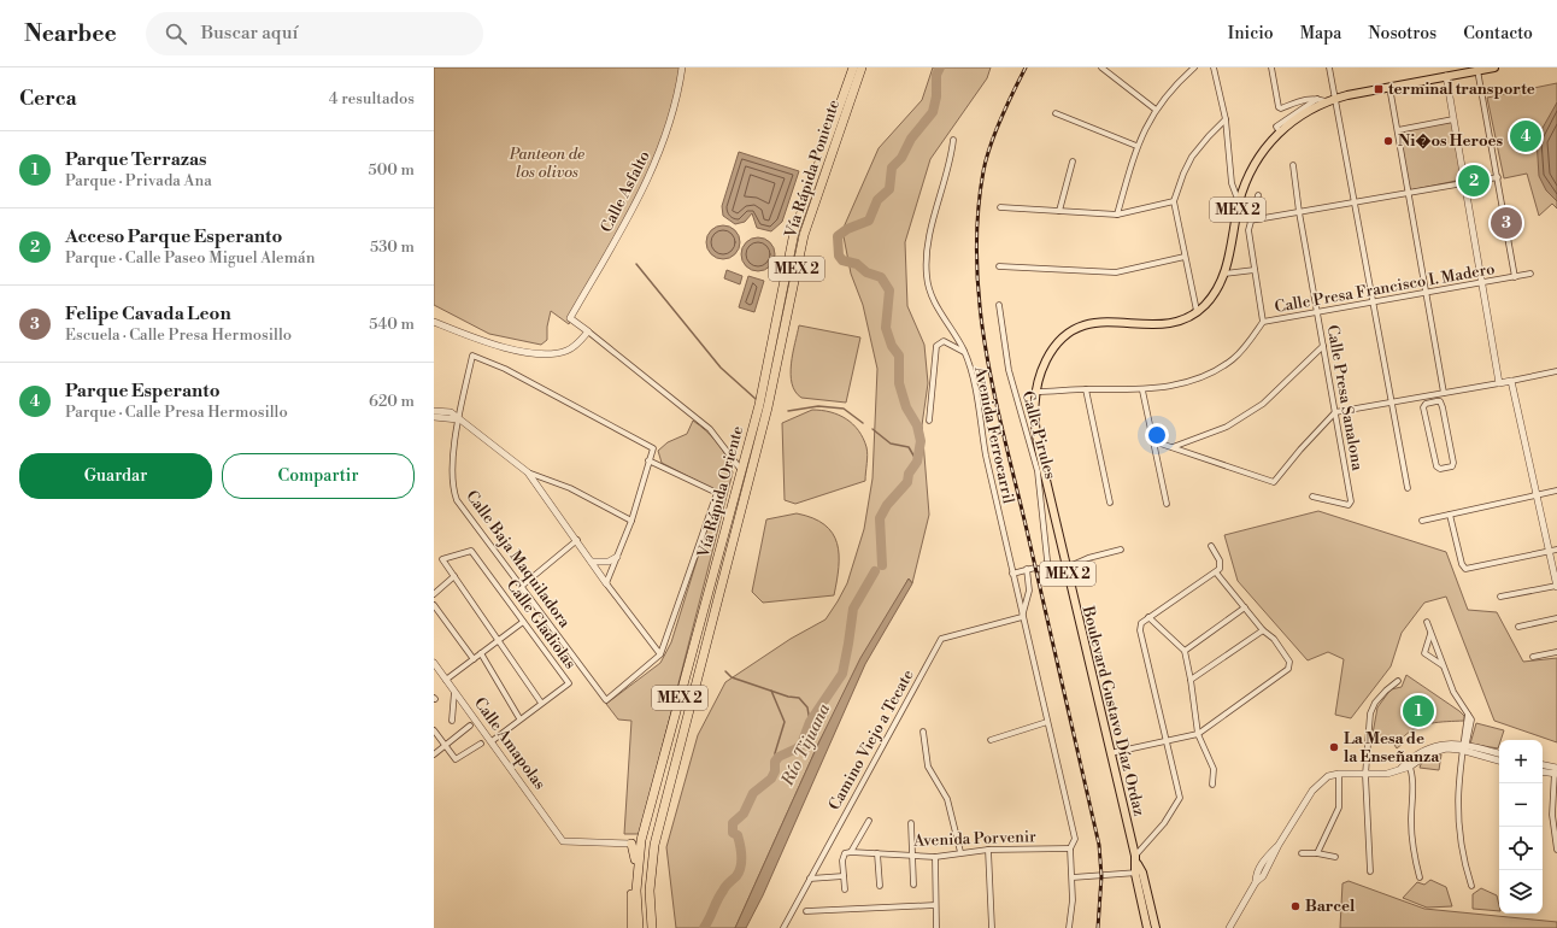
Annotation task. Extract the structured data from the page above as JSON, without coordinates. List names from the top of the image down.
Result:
{
  "streets": {
    "highway": ["Vía Rápida Poniente", "MEX 2", "Vía Rápida Oriente"],
    "main road": ["Boulevard Gustavo Díaz Ordaz"],
    "street": [
      "Calle Asfalto",
      "Calle Presa Francisco I. Madero",
      "Calle Presa Sanalona",
      "Avenida Ferrocarril",
      "Calle Pirules",
      "Calle Baja Maquiladora",
      "Calle Gladiolas",
      "Camino Viejo a Tecate",
      "Calle Amapolas",
      "Avenida Porvenir"
    ]
  },
  "crossings": [
    ["Calle Presa Francisco I. Madero", "Calle Presa Sanalona"],
    ["Calle Presa Francisco I. Madero", "Boulevard Gustavo Díaz Ordaz"],
    ["Avenida Ferrocarril", "Camino Viejo a Tecate"],
    ["Avenida Ferrocarril", "Avenida Porvenir"],
    ["Calle Pirules", "Boulevard Gustavo Díaz Ordaz"],
    ["Calle Gladiolas", "Calle Amapolas"]
  ],
  "water": ["Río Tijuana"],
  "parks": ["Panteon de los olivos"],
  "places": {
    "transit": ["terminal transporte"],
    "other": ["Ni�os Heroes", "La Mesa de la Enseñanza", "Barcel"]
  },
  "page": {
    "header": "Nearbee",
    "search": "Buscar aquí",
    "nav": [
      "Inicio",
      "Mapa",
      "Nosotros",
      "Contacto"
    ],
    "heading": ["Cerca", "4 resultados"],
    "pins": [
      "4",
      "2",
      "3",
      "1"
    ],
    "list": [
      {
        "mark": "1",
        "name": "Parque Terrazas",
        "note": "Parque · Privada Ana",
        "value": "500 m"
      },
      {
        "mark": "2",
        "name": "Acceso Parque Esperanto",
        "note": "Parque · Calle Paseo Miguel Alemán",
        "value": "530 m"
      },
      {
        "mark": "3",
        "name": "Felipe Cavada Leon",
        "note": "Escuela · Calle Presa Hermosillo",
        "value": "540 m"
      },
      {
        "mark": "4",
        "name": "Parque Esperanto",
        "note": "Parque · Calle Presa Hermosillo",
        "value": "620 m"
      }
    ],
    "buttons": ["Guardar", "Compartir"],
    "map_buttons": ["+", "−"]
  }
}
